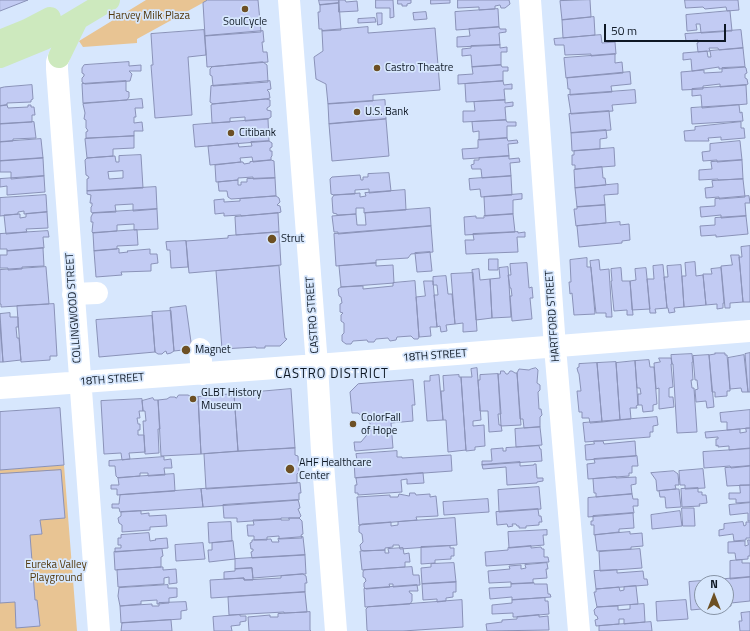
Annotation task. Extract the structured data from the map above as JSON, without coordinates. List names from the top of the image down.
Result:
{
  "streets": {
    "street": [
      "COLLINGWOOD STREET",
      "CASTRO STREET",
      "HARTFORD STREET",
      "18TH STREET"
    ]
  },
  "crossings": [
    ["COLLINGWOOD STREET", "18TH STREET"],
    ["CASTRO STREET", "18TH STREET"],
    ["HARTFORD STREET", "18TH STREET"]
  ],
  "districts": ["CASTRO DISTRICT"],
  "parks": ["Harvey Milk Plaza", "Eureka Valley Playground"],
  "places": [
    "SoulCycle",
    "Castro Theatre",
    "U.S. Bank",
    "Citibank",
    "Strut",
    "Magnet",
    "GLBT History Museum",
    "ColorFall of Hope",
    "AHF Healthcare Center"
  ],
  "scale_bar": "50 m",
  "north": "top"
}
